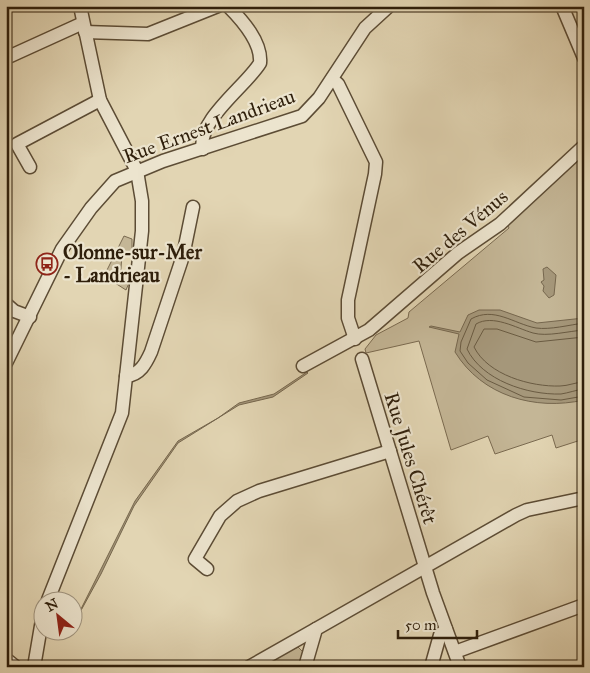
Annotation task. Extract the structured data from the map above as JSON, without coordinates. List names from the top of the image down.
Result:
{
  "streets": {
    "street": ["Rue Ernest Landrieau", "Rue des Vénus", "Rue Jules Chérêt"]
  },
  "places": {
    "bus stop": ["Olonne-sur-Mer - Landrieau"]
  },
  "scale_bar": "50 m",
  "north": "top left"
}
